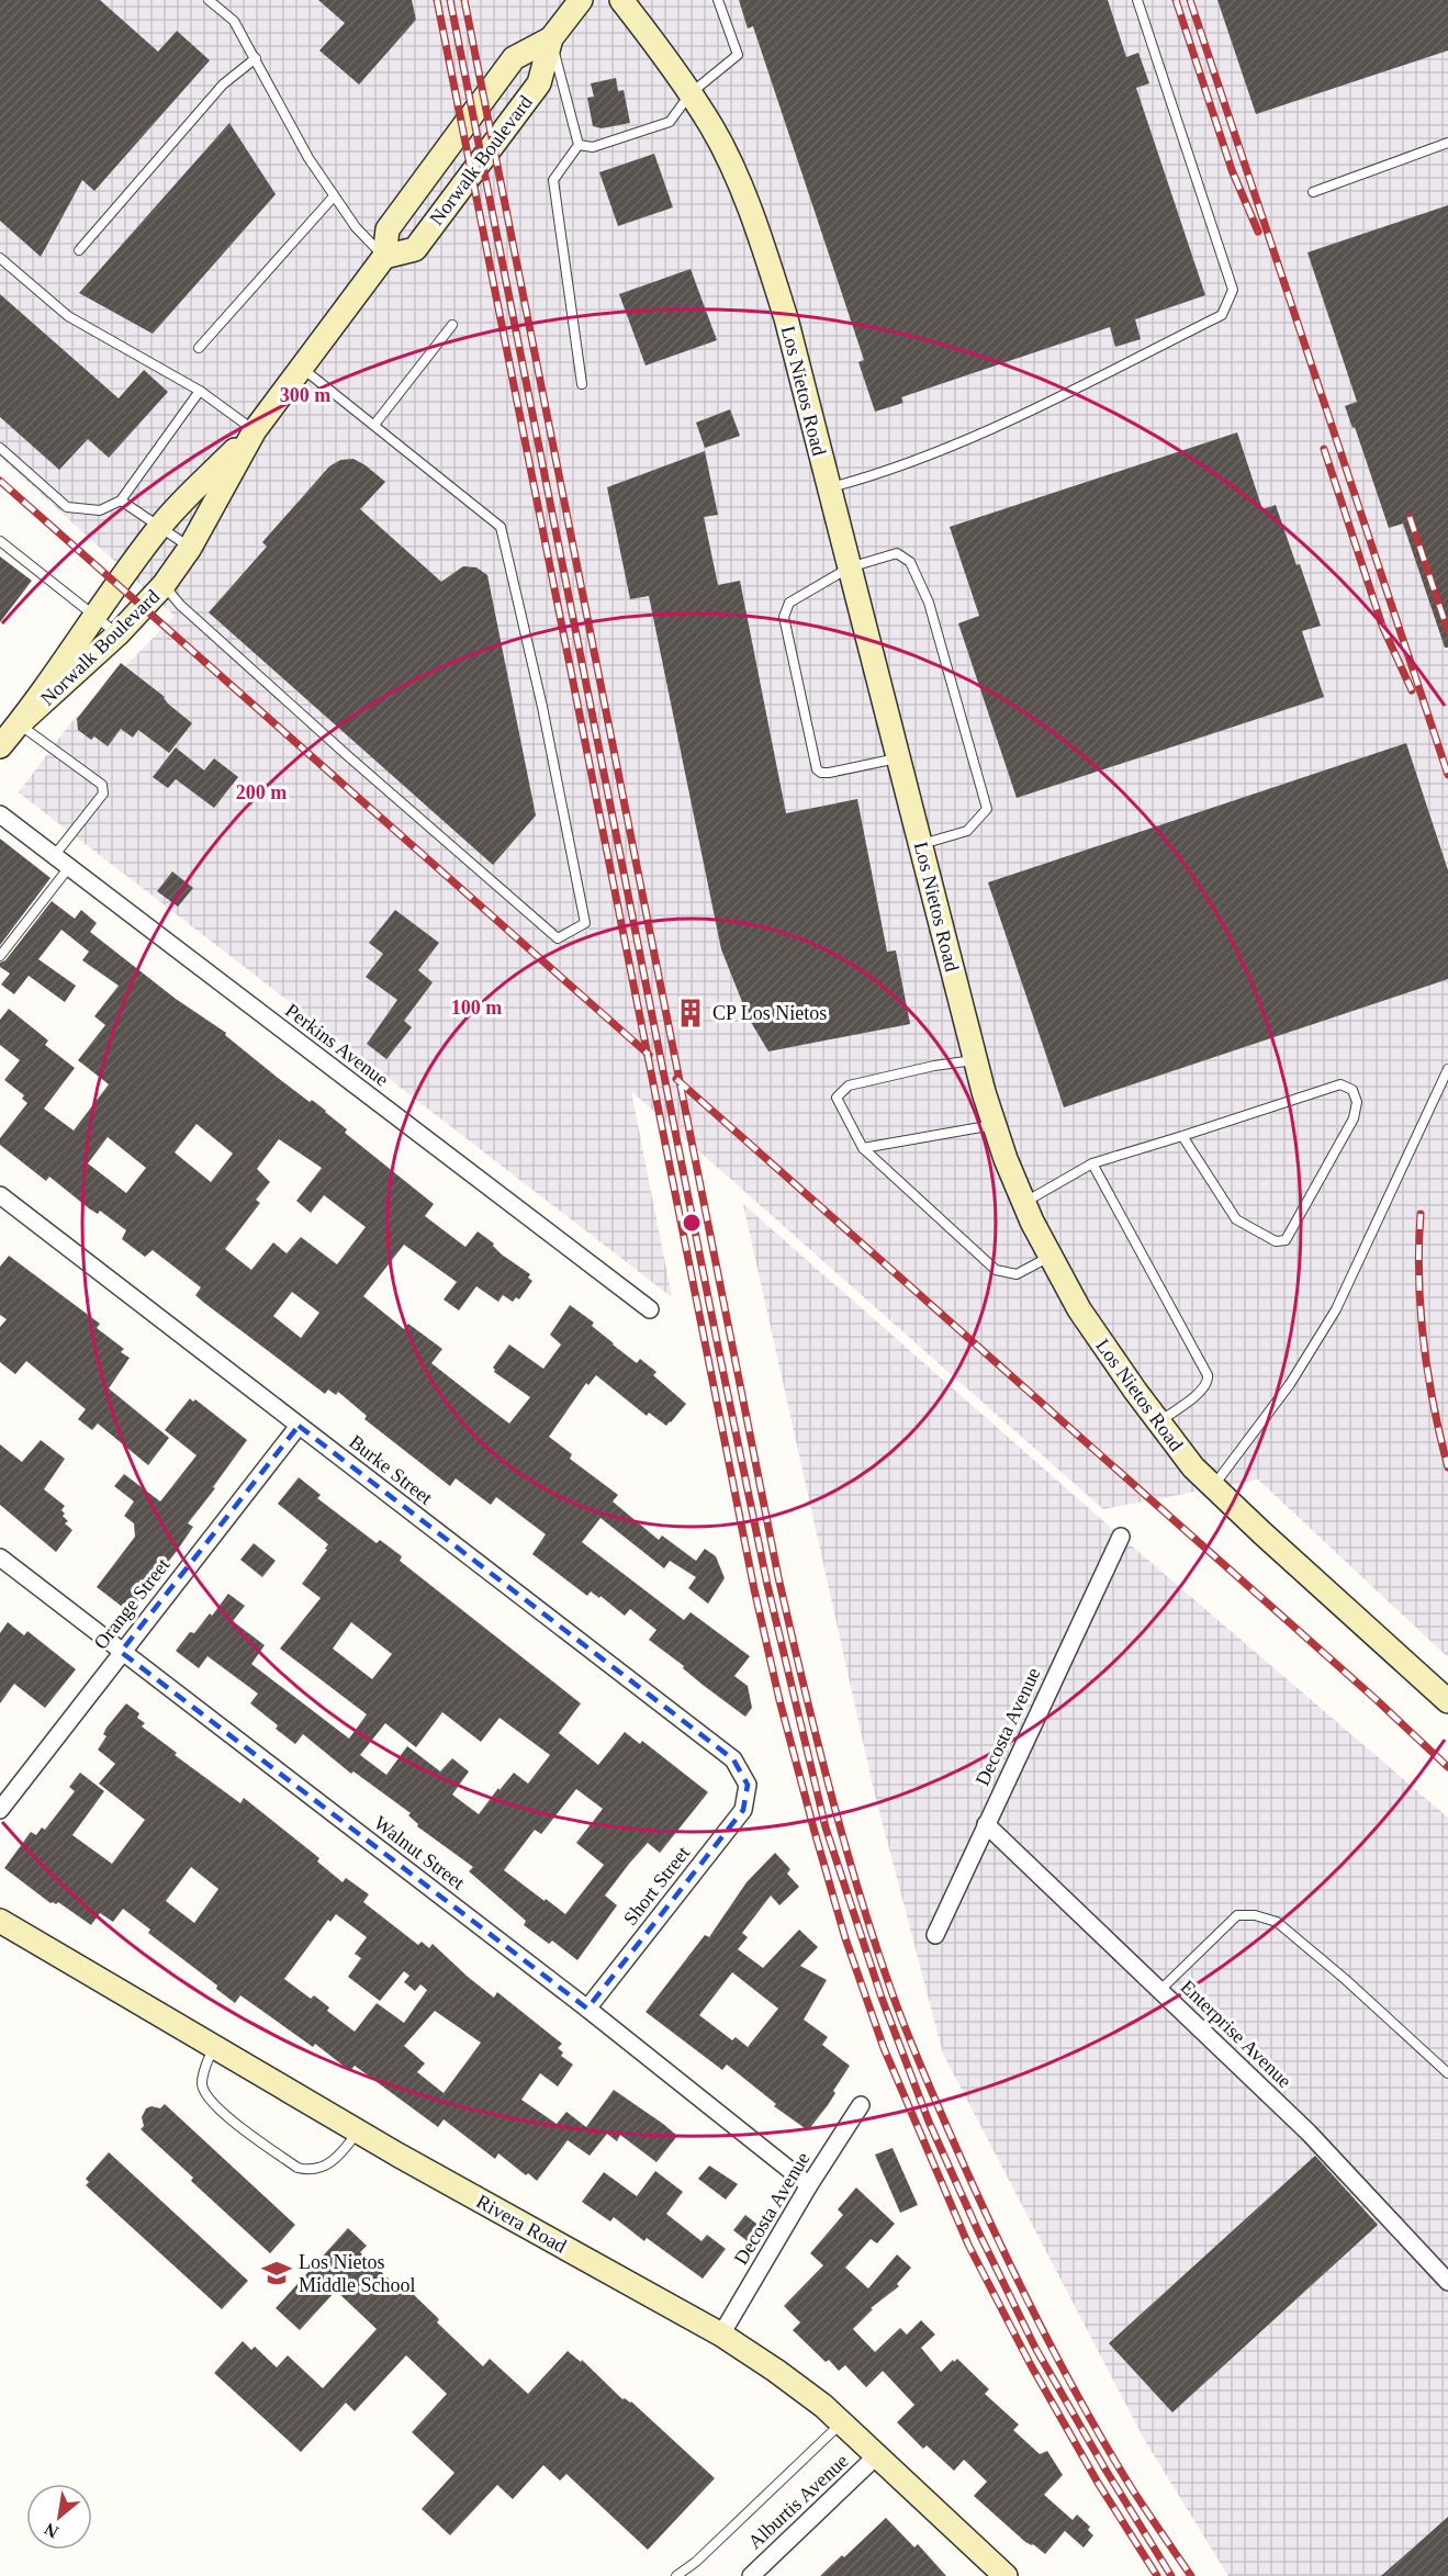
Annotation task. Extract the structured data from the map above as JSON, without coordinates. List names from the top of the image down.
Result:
{
  "streets": {
    "street": [
      "Norwalk Boulevard",
      "Los Nietos Road",
      "Perkins Avenue",
      "Burke Street",
      "Orange Street",
      "Decosta Avenue",
      "Walnut Street",
      "Short Street",
      "Enterprise Avenue",
      "Rivera Road",
      "Alburtis Avenue"
    ]
  },
  "crossings": [
    ["Burke Street", "Orange Street"],
    ["Burke Street", "Short Street"],
    ["Orange Street", "Walnut Street"],
    ["Decosta Avenue", "Walnut Street"],
    ["Decosta Avenue", "Enterprise Avenue"],
    ["Decosta Avenue", "Rivera Road"],
    ["Walnut Street", "Short Street"],
    ["Rivera Road", "Alburtis Avenue"]
  ],
  "places": {
    "building": ["CP Los Nietos"],
    "school or university": ["Los Nietos Middle School"]
  },
  "north": "bottom left",
  "rings": ["300 m", "200 m", "100 m"]
}
